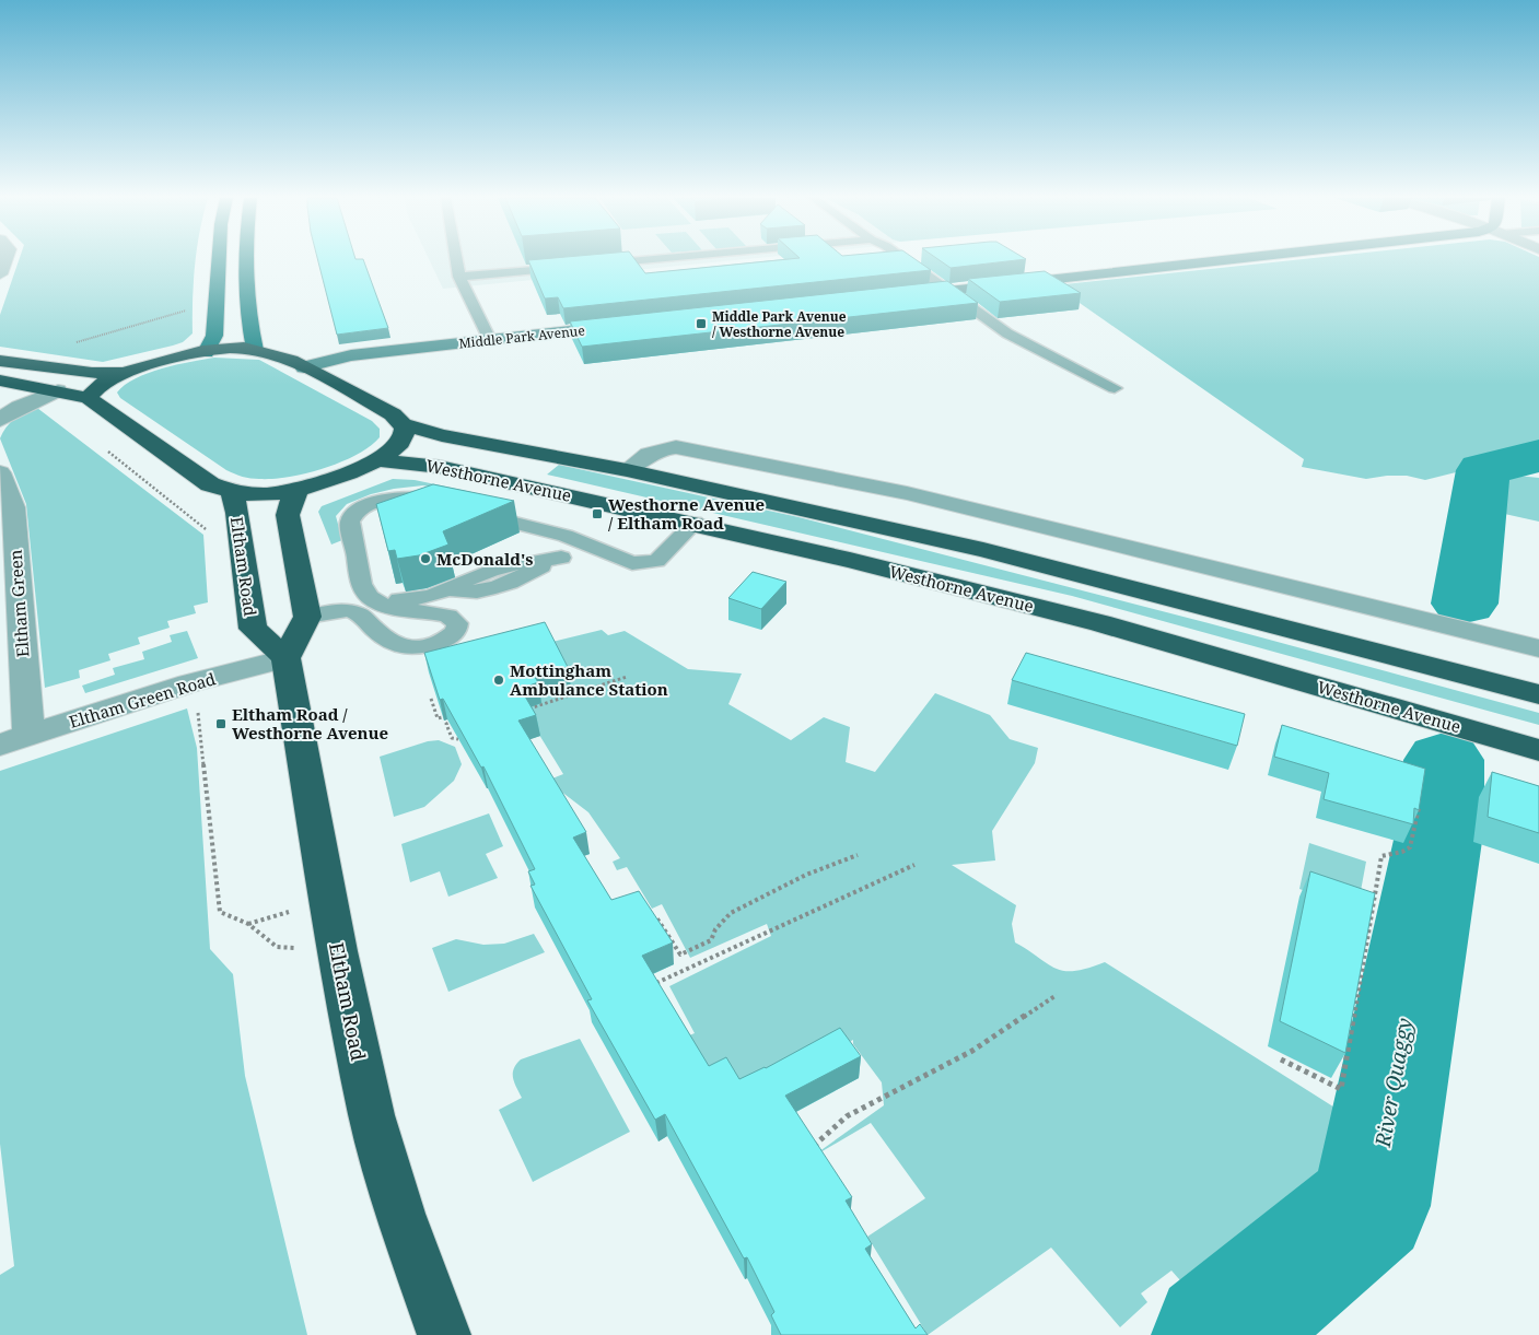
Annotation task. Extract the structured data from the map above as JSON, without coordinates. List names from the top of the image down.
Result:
{
  "streets": {
    "highway": ["Westhorne Avenue", "Eltham Road"],
    "street": ["Middle Park Avenue", "Eltham Green", "Eltham Green Road"]
  },
  "crossings": [
    ["Middle Park Avenue", "Westhorne Avenue"],
    ["Eltham Road", "Eltham Green Road"],
    ["Eltham Green", "Eltham Green Road"]
  ],
  "water": ["River Quaggy"],
  "places": {
    "transit": ["Middle Park Avenue / Westhorne Avenue", "Westhorne Avenue / Eltham Road", "Eltham Road / Westhorne Avenue"],
    "other": ["McDonald's", "Mottingham Ambulance Station"]
  }
}
